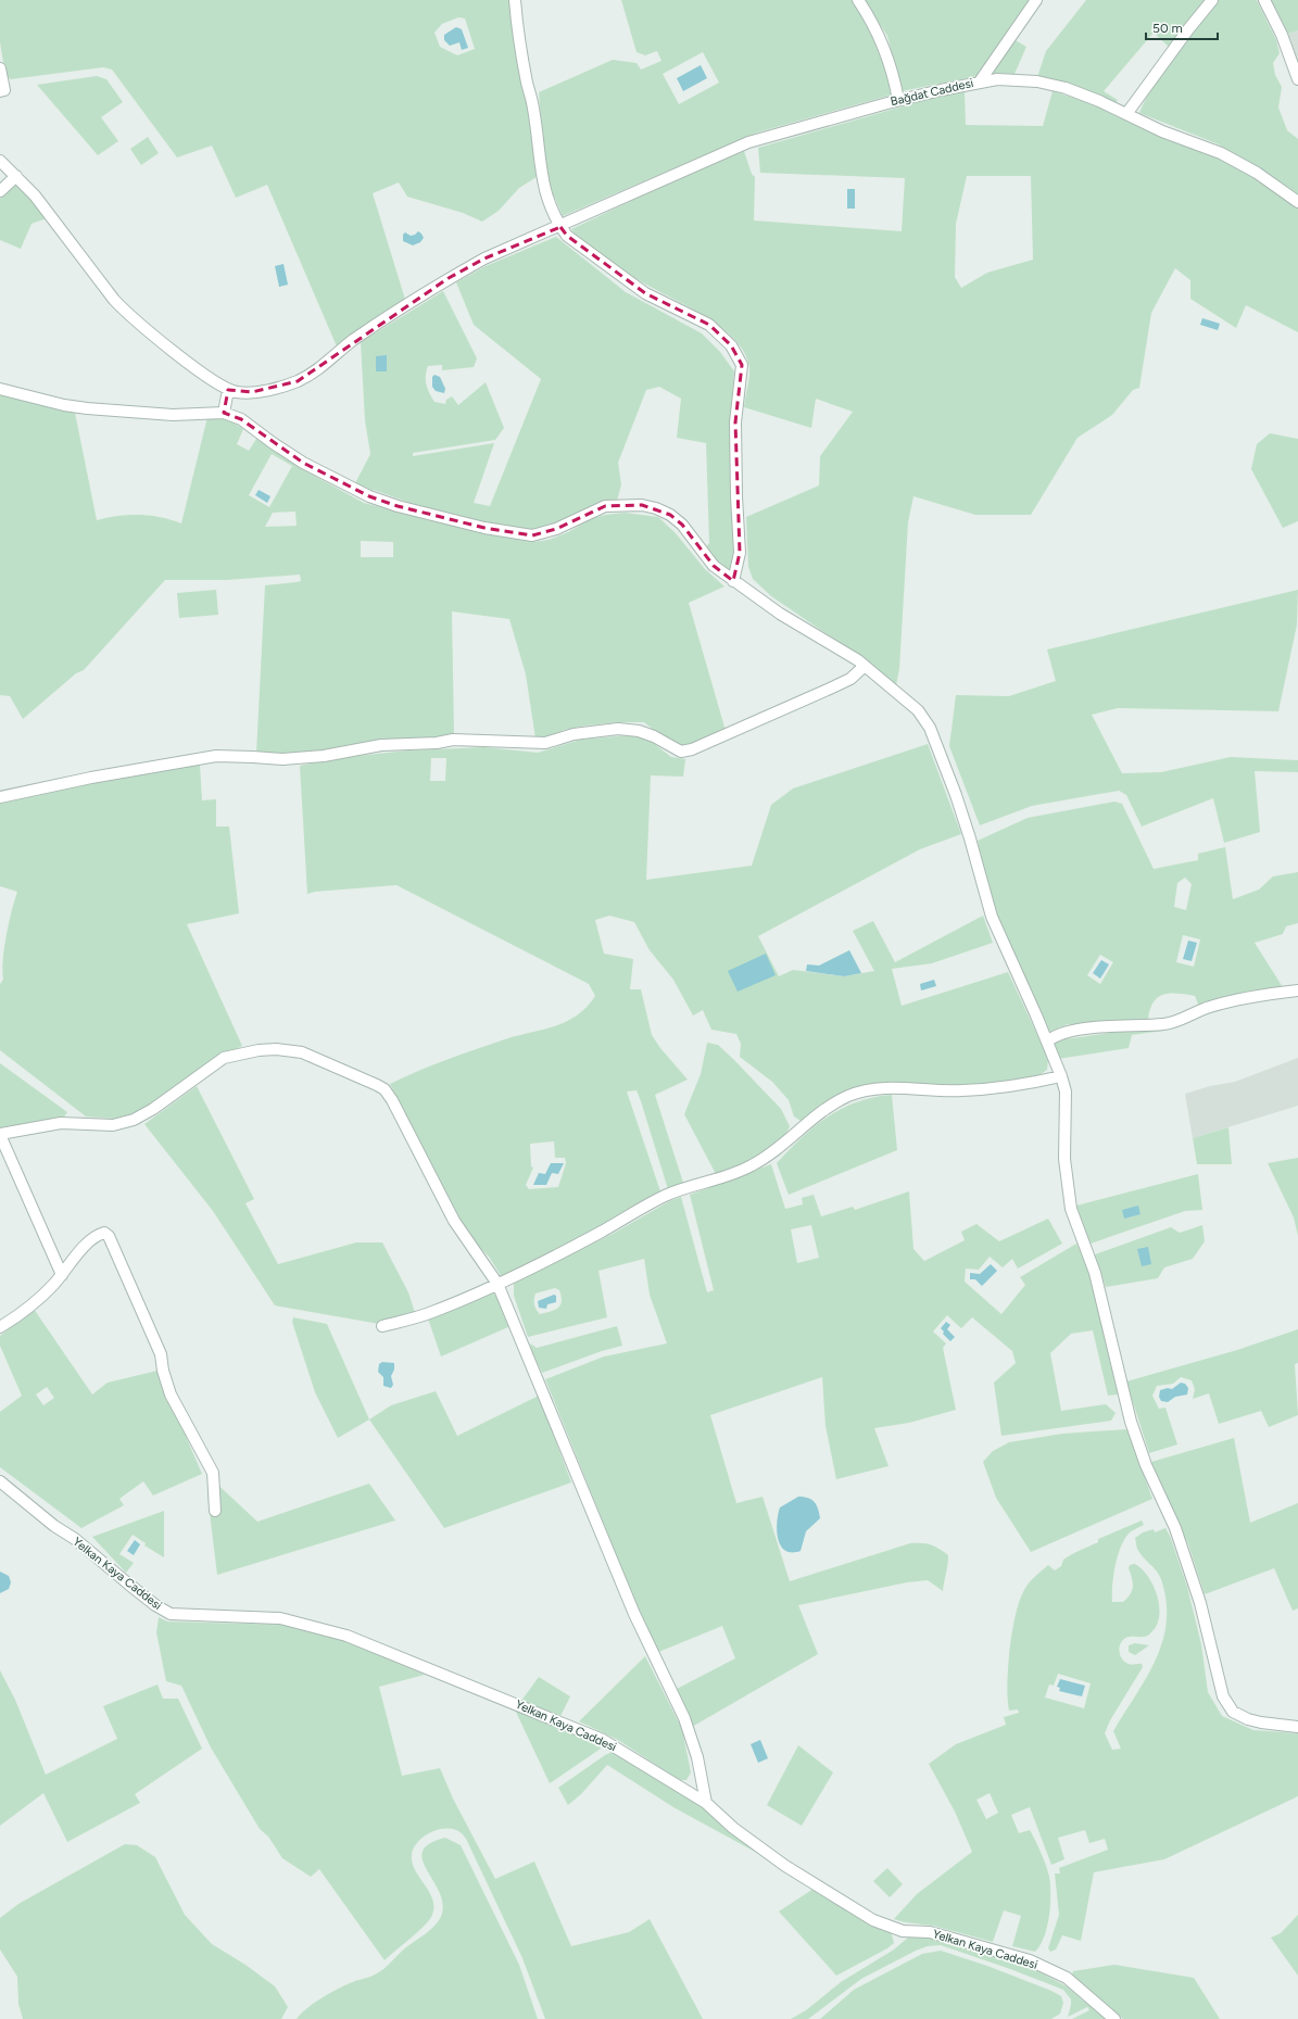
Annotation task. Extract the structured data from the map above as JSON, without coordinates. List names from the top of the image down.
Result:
{
  "streets": {
    "street": ["Bağdat Caddesi", "Yelkan Kaya Caddesi"]
  },
  "scale_bar": "50 m"
}
